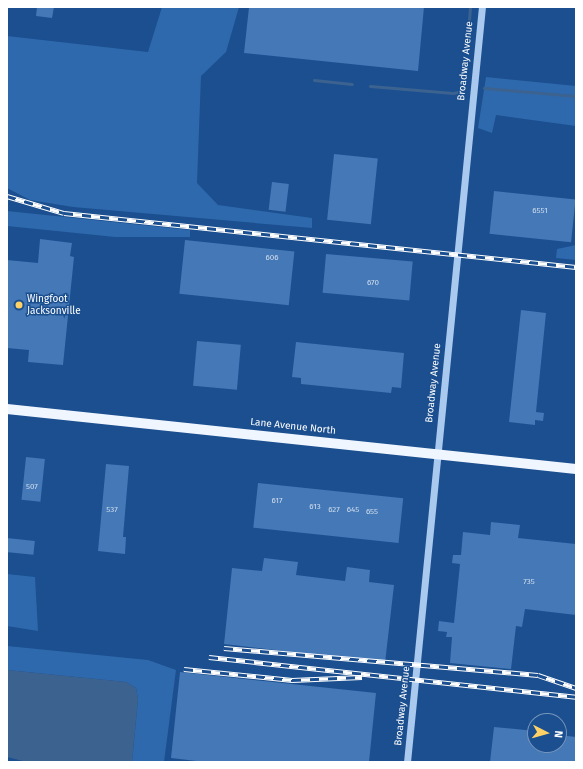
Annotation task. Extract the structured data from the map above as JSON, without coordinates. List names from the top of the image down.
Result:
{
  "streets": {
    "main road": ["Lane Avenue North"],
    "street": ["Broadway Avenue"]
  },
  "crossings": [
    ["Broadway Avenue", "Lane Avenue North"]
  ],
  "places": ["Wingfoot Jacksonville"],
  "house_numbers": [
    "6551",
    "606",
    "670",
    "507",
    "617",
    "613",
    "537",
    "627",
    "645",
    "655",
    "735"
  ],
  "north": "right"
}
